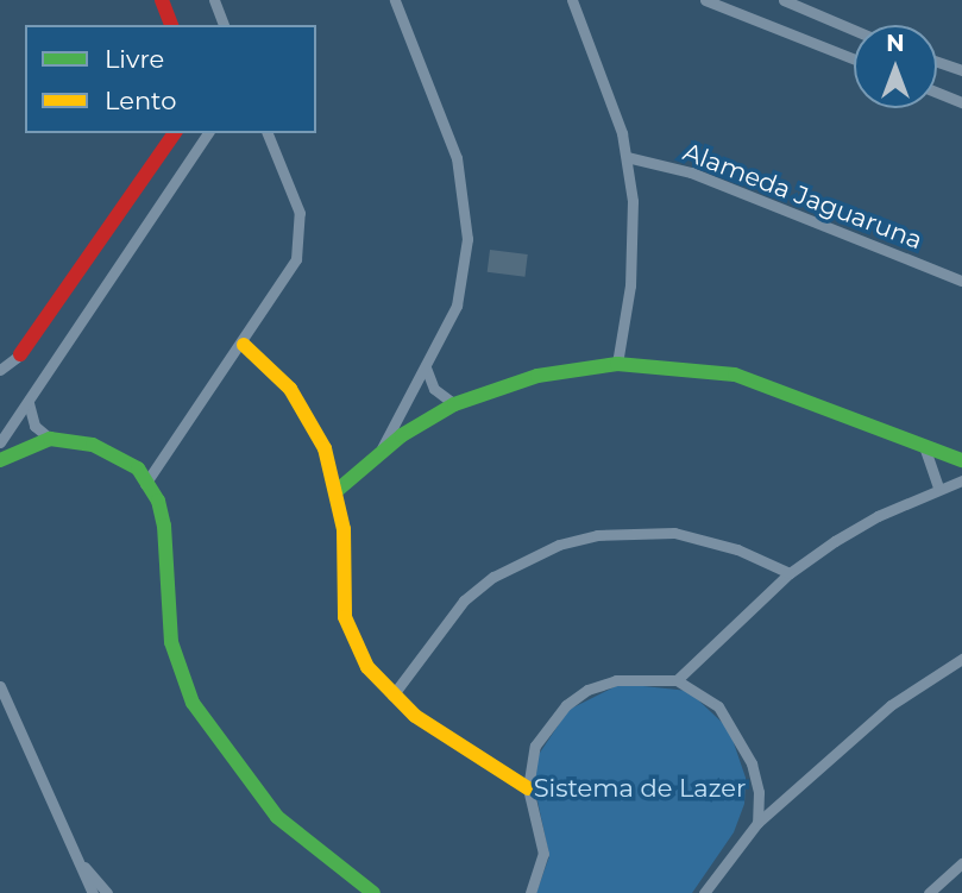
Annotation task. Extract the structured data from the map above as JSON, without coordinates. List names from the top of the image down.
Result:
{
  "streets": {
    "street": ["Alameda Jaguaruna"]
  },
  "parks": ["Sistema de Lazer"],
  "legend": ["Livre", "Lento"],
  "north": "top"
}
